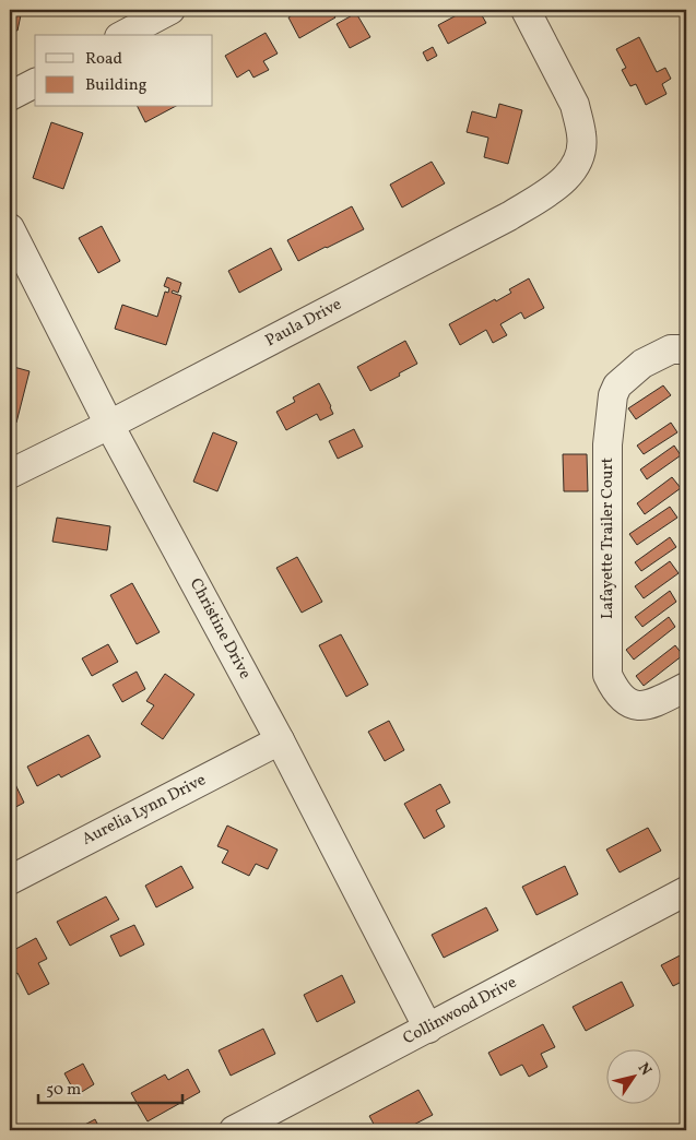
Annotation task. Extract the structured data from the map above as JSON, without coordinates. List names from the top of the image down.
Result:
{
  "streets": {
    "street": [
      "Paula Drive",
      "Lafayette Trailer Court",
      "Christine Drive",
      "Aurelia Lynn Drive",
      "Collinwood Drive"
    ]
  },
  "crossings": [
    ["Paula Drive", "Christine Drive"],
    ["Christine Drive", "Aurelia Lynn Drive"],
    ["Christine Drive", "Collinwood Drive"]
  ],
  "legend": ["Road", "Building"],
  "scale_bar": "50 m",
  "north": "top right"
}
